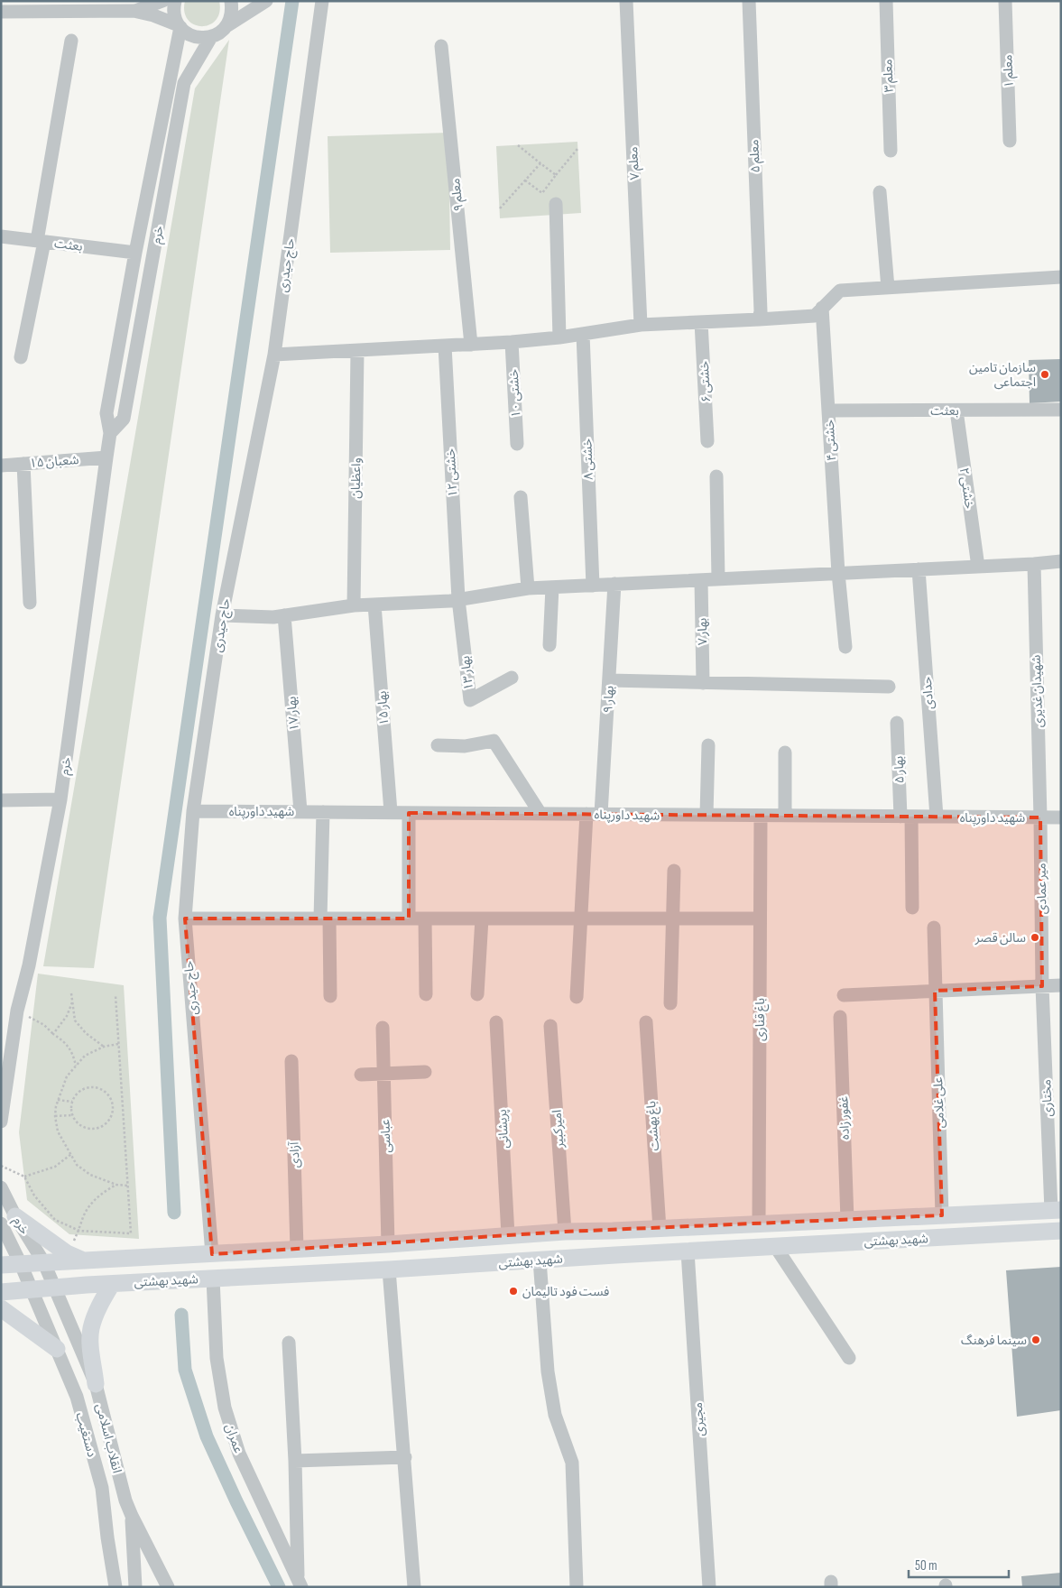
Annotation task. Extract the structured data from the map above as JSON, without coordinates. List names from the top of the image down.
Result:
{
  "streets": {
    "main road": ["شهید بهشتی"],
    "street": [
      "معلم ۱",
      "معلم ۳",
      "معلم ۵",
      "معلم ۷",
      "معلم ۹",
      "خرم",
      "بعثت",
      "حاج حیدری",
      "خشتی ۶",
      "خشتی ۱۰",
      "خشتی ۴",
      "خشتی ۸",
      "۱۵ شعبان",
      "خشتی ۱۲",
      "واعظیان",
      "خشتی ۲",
      "بهار ۷",
      "بهار ۱۳",
      "شهیدان غدیری",
      "حدادی",
      "بهار ۹",
      "بهار ۱۵",
      "بهار ۱۷",
      "بهار ۵",
      "شهید داورپناه",
      "میر عمادی",
      "باغ قناری",
      "مختاری",
      "علی غلامی",
      "غفور زاده",
      "باغ بهشت",
      "پریشانی",
      "امیرکبیر",
      "عباسی",
      "آزادی",
      "مجیری",
      "دستغیب",
      "انقلاب اسلامی",
      "عمران"
    ]
  },
  "crossings": [
    ["خرم", "بعثت"],
    ["خرم", "۱۵ شعبان"],
    ["خرم", "شهید بهشتی"],
    ["خرم", "دستغیب"],
    ["خرم", "انقلاب اسلامی"],
    ["بعثت", "خشتی ۴"],
    ["بعثت", "خشتی ۲"],
    ["حاج حیدری", "شهید داورپناه"],
    ["حاج حیدری", "شهید بهشتی"],
    ["خشتی ۱۲", "بهار ۱۳"],
    ["شهیدان غدیری", "شهید داورپناه"],
    ["شهیدان غدیری", "میر عمادی"],
    ["حدادی", "شهید داورپناه"],
    ["بهار ۹", "شهید داورپناه"],
    ["بهار ۱۵", "شهید داورپناه"],
    ["بهار ۱۷", "شهید داورپناه"],
    ["بهار ۵", "شهید داورپناه"],
    ["شهید داورپناه", "میر عمادی"],
    ["شهید داورپناه", "باغ قناری"],
    ["میر عمادی", "مختاری"],
    ["باغ قناری", "شهید بهشتی"],
    ["مختاری", "شهید بهشتی"],
    ["علی غلامی", "شهید بهشتی"],
    ["غفور زاده", "شهید بهشتی"],
    ["باغ بهشت", "شهید بهشتی"],
    ["پریشانی", "شهید بهشتی"],
    ["امیرکبیر", "شهید بهشتی"],
    ["عباسی", "شهید بهشتی"],
    ["آزادی", "شهید بهشتی"],
    ["شهید بهشتی", "مجیری"],
    ["شهید بهشتی", "دستغیب"],
    ["شهید بهشتی", "انقلاب اسلامی"],
    ["شهید بهشتی", "عمران"]
  ],
  "places": [
    "سازمان تامین اجتماعی",
    "سالن قصر",
    "فست فود تالیمان",
    "سینما فرهنگ"
  ],
  "scale_bar": "50 m"
}
